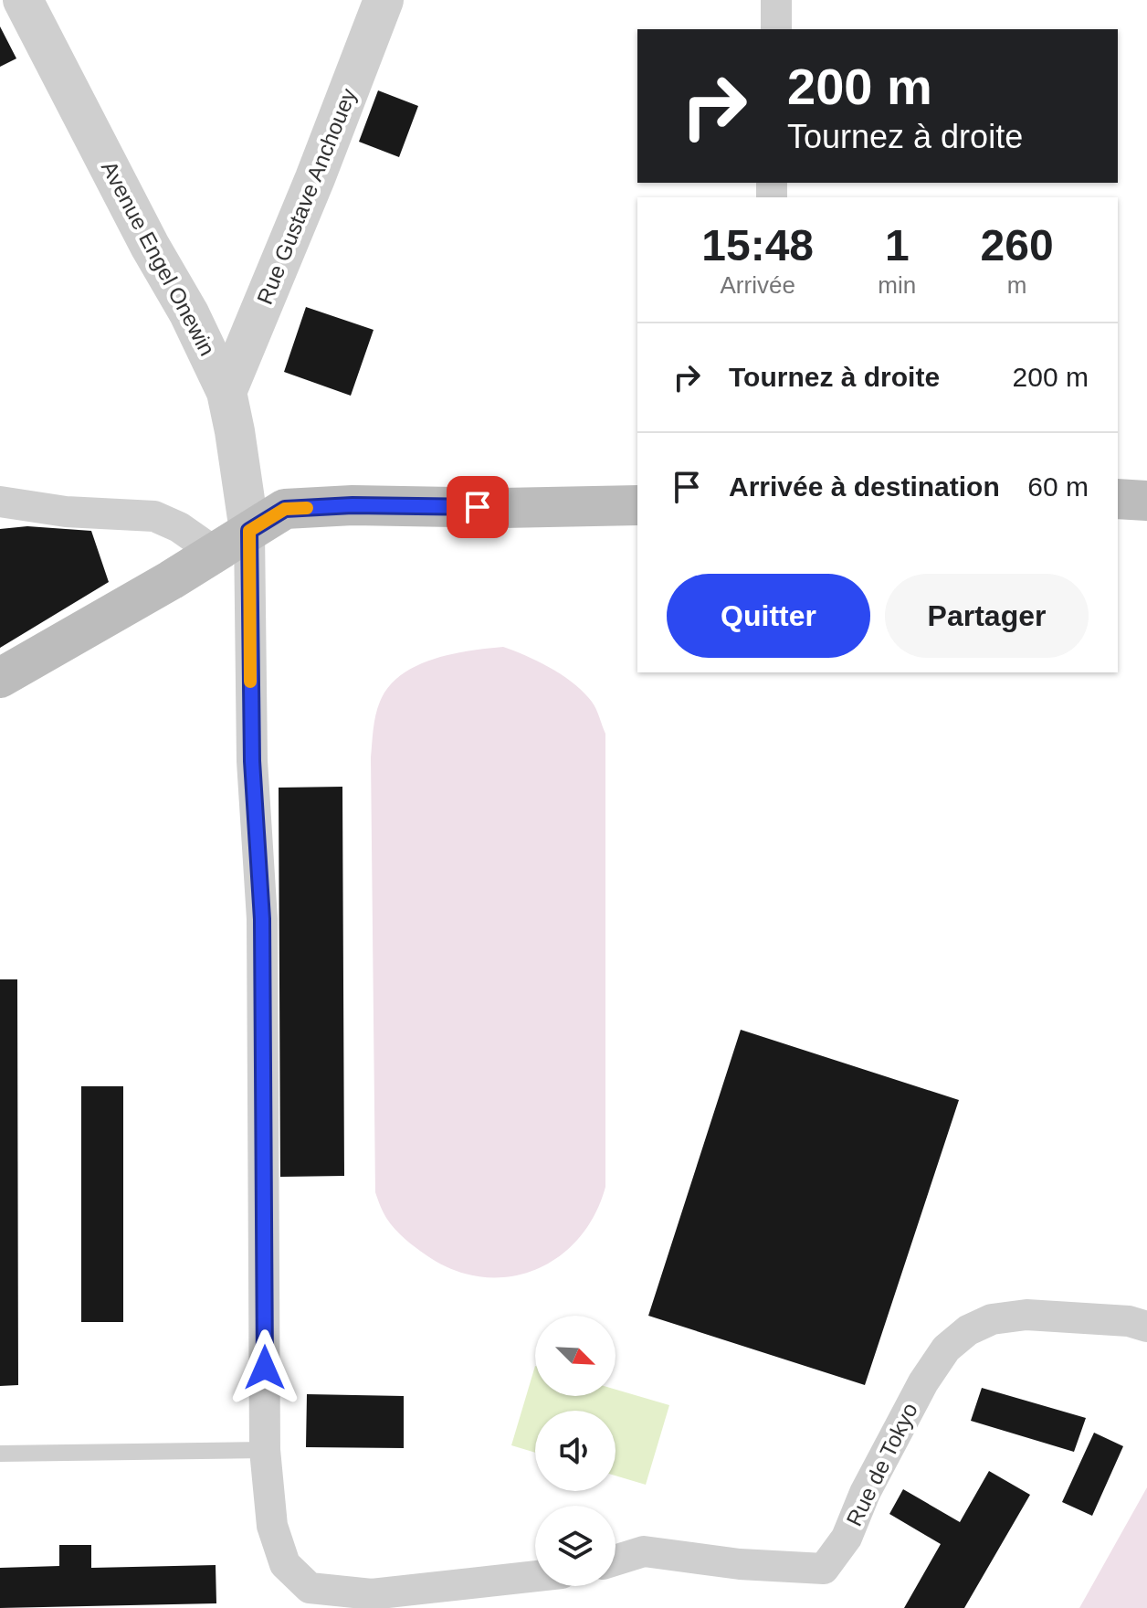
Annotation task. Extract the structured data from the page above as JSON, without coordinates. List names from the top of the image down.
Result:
{
  "streets": {
    "street": ["Rue Gustave Anchouey", "Avenue Engel Onewin", "Rue de Tokyo"]
  },
  "crossings": [
    ["Rue Gustave Anchouey", "Avenue Engel Onewin"]
  ],
  "north": "bottom right",
  "page": {
    "turn": ["200 m", "Tournez à droite"],
    "eta": [
      "15:48",
      "Arrivée",
      "1",
      "min",
      "260",
      "m"
    ],
    "list": [
      {
        "name": "Tournez à droite",
        "value": "200 m"
      },
      {
        "name": "Arrivée à destination",
        "value": "60 m"
      }
    ],
    "buttons": ["Quitter", "Partager"]
  }
}
